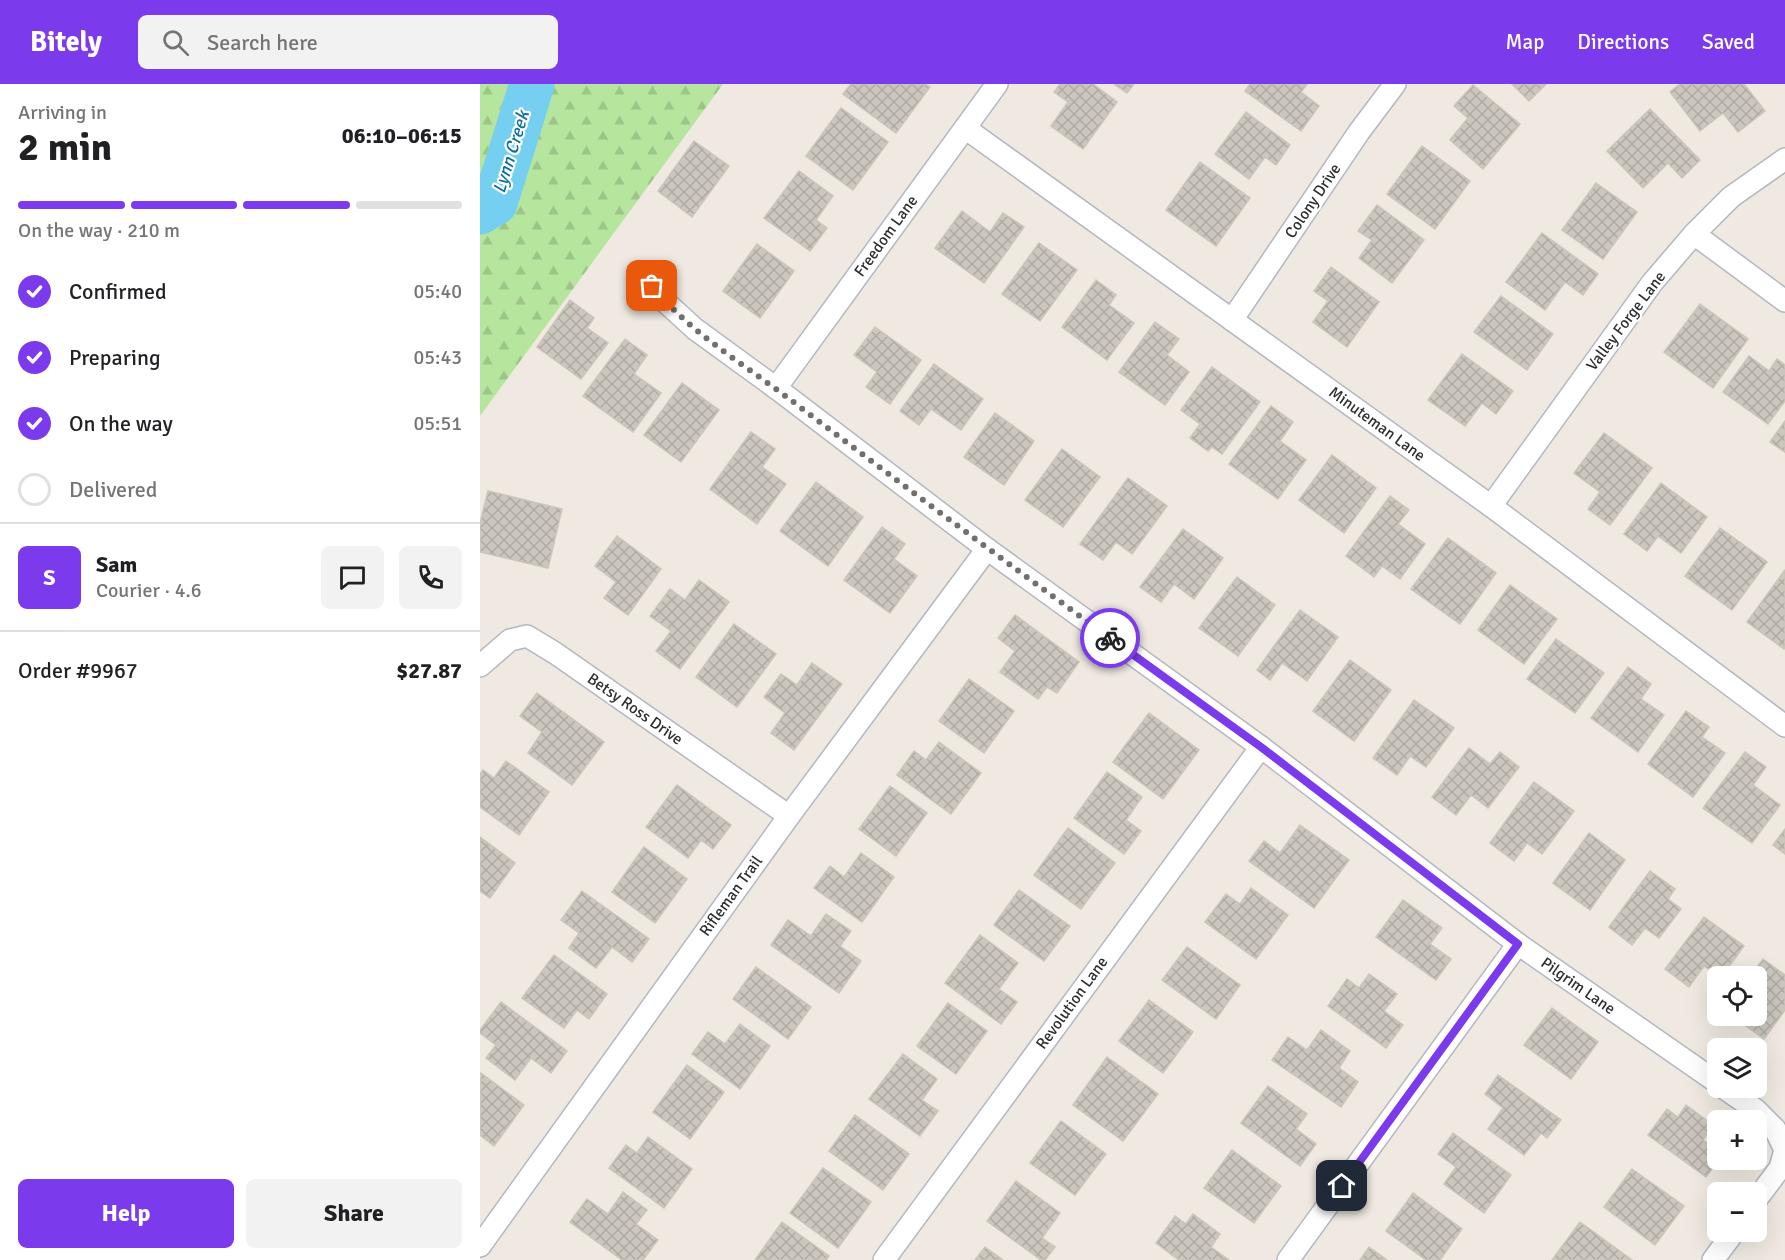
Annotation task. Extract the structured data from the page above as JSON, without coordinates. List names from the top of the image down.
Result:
{
  "streets": {
    "street": [
      "Colony Drive",
      "Freedom Lane",
      "Valley Forge Lane",
      "Minuteman Lane",
      "Betsy Ross Drive",
      "Rifleman Trail",
      "Pilgrim Lane",
      "Revolution Lane"
    ]
  },
  "crossings": [
    ["Colony Drive", "Minuteman Lane"],
    ["Freedom Lane", "Minuteman Lane"],
    ["Freedom Lane", "Pilgrim Lane"],
    ["Valley Forge Lane", "Minuteman Lane"],
    ["Betsy Ross Drive", "Rifleman Trail"],
    ["Rifleman Trail", "Pilgrim Lane"],
    ["Pilgrim Lane", "Revolution Lane"]
  ],
  "water": ["Lynn Creek"],
  "page": {
    "header": "Bitely",
    "search": "Search here",
    "nav": ["Map", "Directions", "Saved"],
    "heading": ["2 min", "Arriving in", "06:10–06:15"],
    "panel": [
      "Sam",
      "Courier · 4.6",
      "Order #9967",
      "$27.87"
    ],
    "bar": "On the way · 210 m",
    "list": [
      ["Confirmed", "05:40"],
      ["Preparing", "05:43"],
      ["On the way", "05:51"],
      "Delivered"
    ],
    "round": "S",
    "map_buttons": ["+", "−"],
    "buttons": ["Help", "Share"]
  }
}
